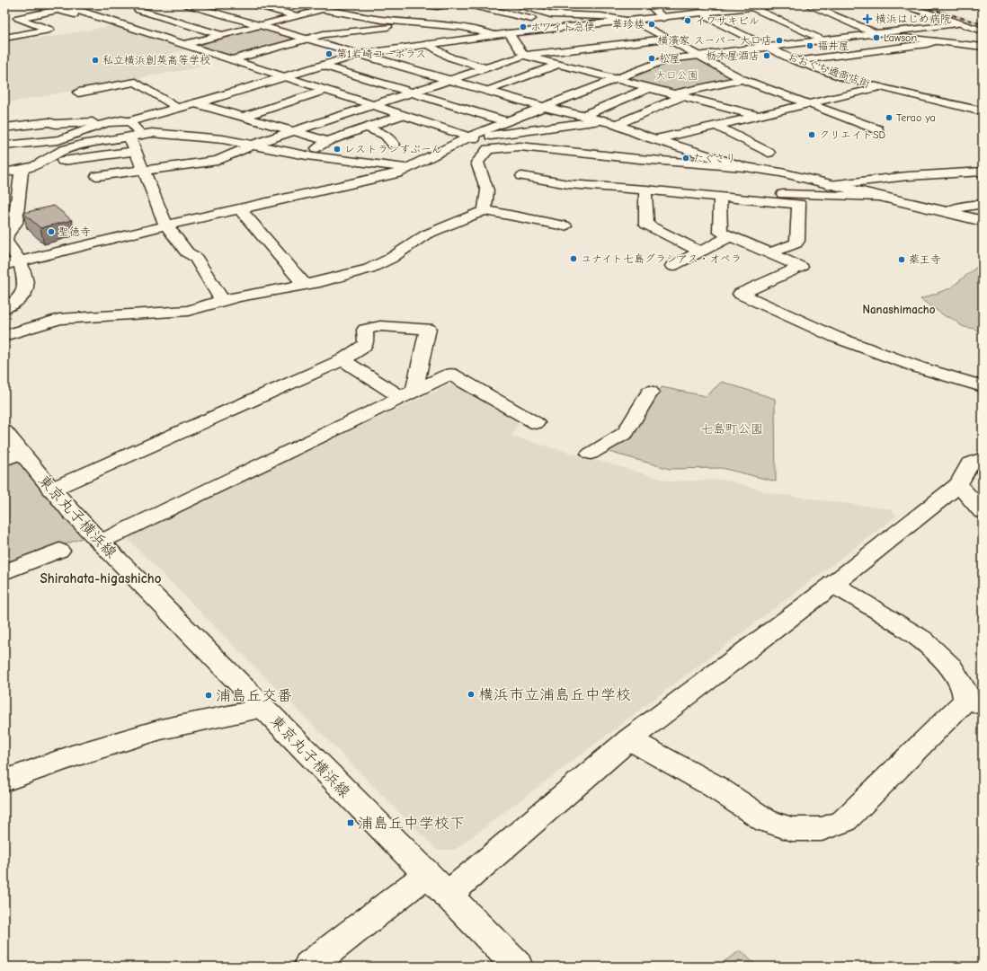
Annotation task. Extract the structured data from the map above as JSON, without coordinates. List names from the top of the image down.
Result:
{
  "streets": {
    "street": ["おおぐち通商店街", "東京丸子横浜線"]
  },
  "districts": ["Nanashimacho", "Shirahata-higashicho"],
  "parks": ["大口公園", "七島町公園"],
  "places": {
    "health": ["横浜はじめ病院"],
    "other": [
      "イワサキビル",
      "華珍楼",
      "ホワイト急便",
      "Lawson",
      "横濱家 スーパー 大口店",
      "福井屋",
      "第1岩崎コーポラス",
      "栃木屋酒店",
      "松屋",
      "私立横浜創英高等学校",
      "Terao ya",
      "クリエイトSD",
      "レストランすぷーん",
      "たぐさり",
      "聖徳寺",
      "ユナイト七島グラシアス・オペラ",
      "薬王寺",
      "横浜市立浦島丘中学校",
      "浦島丘交番"
    ],
    "transit": ["浦島丘中学校下"]
  }
}
